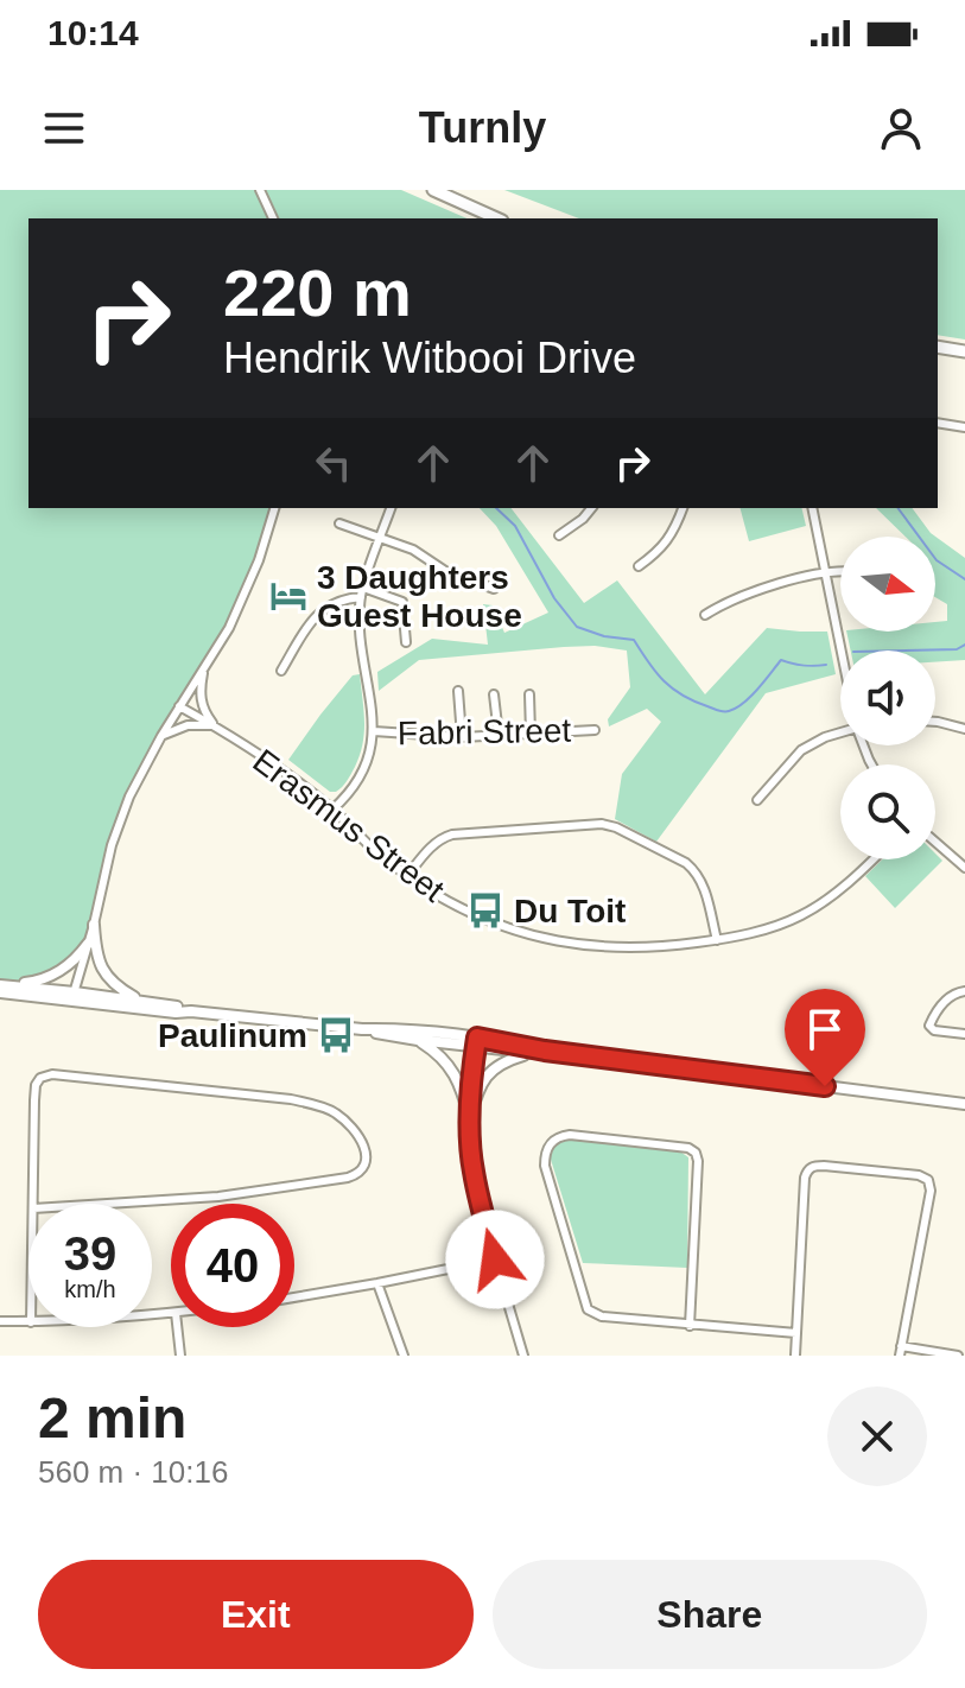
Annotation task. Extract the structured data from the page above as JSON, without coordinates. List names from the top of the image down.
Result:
{
  "streets": {
    "street": ["Fabri Street", "Erasmus Street"]
  },
  "places": {
    "hotel": ["3 Daughters Guest House"],
    "bus stop": ["Du Toit", "Paulinum"]
  },
  "north": "right",
  "page": {
    "status": "10:14",
    "header": "Turnly",
    "turn": ["220 m", "Hendrik Witbooi Drive"],
    "speed": "39 km/h",
    "limit": "40",
    "heading": ["2 min", "560 m · 10:16"],
    "buttons": ["Exit", "Share"]
  }
}
